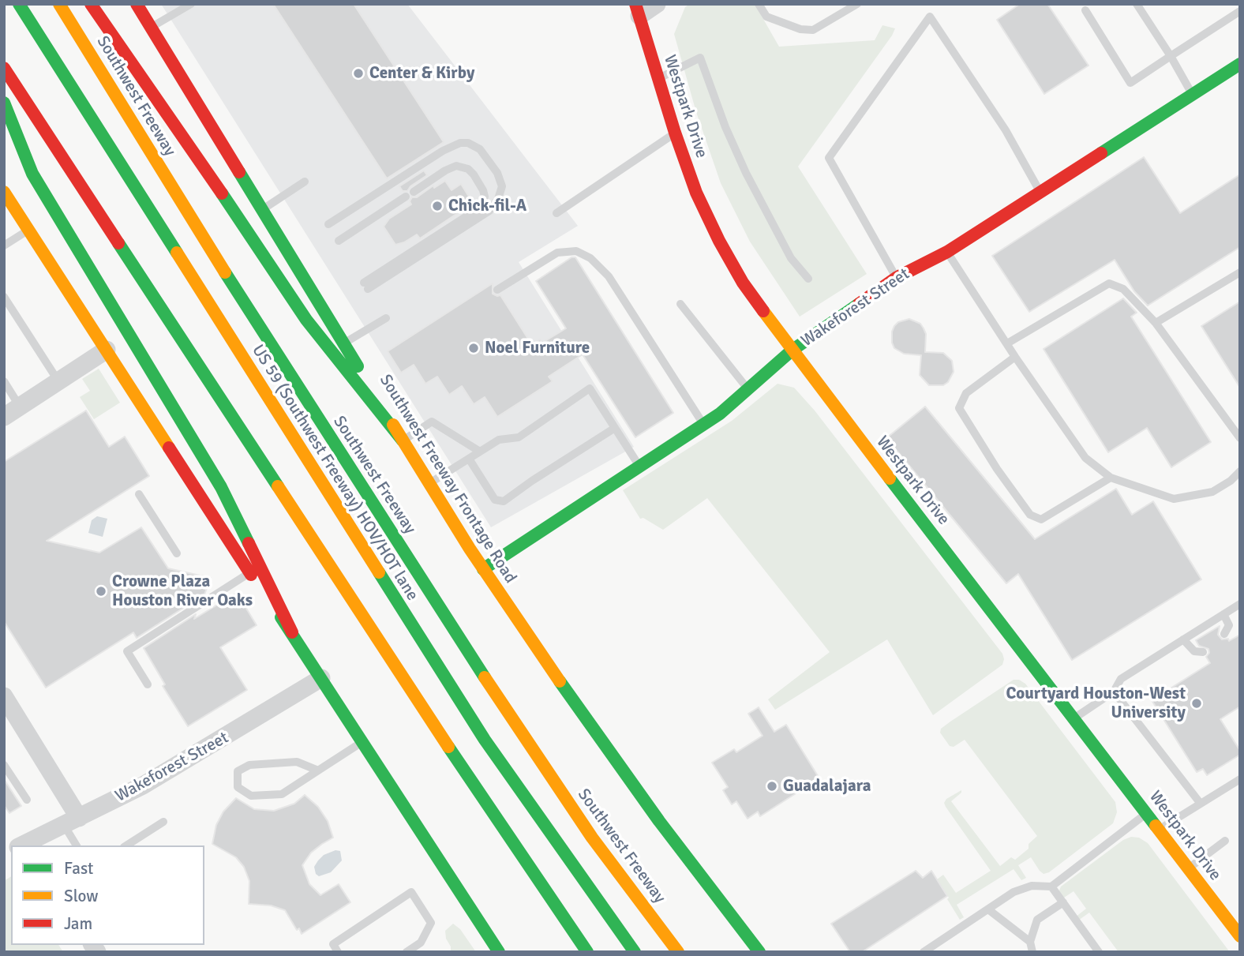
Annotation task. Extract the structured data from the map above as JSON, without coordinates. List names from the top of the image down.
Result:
{
  "streets": {
    "main road": [
      "Southwest Freeway",
      "Westpark Drive",
      "Wakeforest Street",
      "US 59 (Southwest Freeway) HOV/HOT lane",
      "Southwest Freeway Frontage Road"
    ]
  },
  "crossings": [
    ["Westpark Drive", "Wakeforest Street"],
    ["Wakeforest Street", "Southwest Freeway Frontage Road"]
  ],
  "places": [
    "Center & Kirby",
    "Chick-fil-A",
    "Noel Furniture",
    "Crowne Plaza Houston River Oaks",
    "Courtyard Houston-West University",
    "Guadalajara"
  ],
  "legend": ["Fast", "Slow", "Jam"]
}
